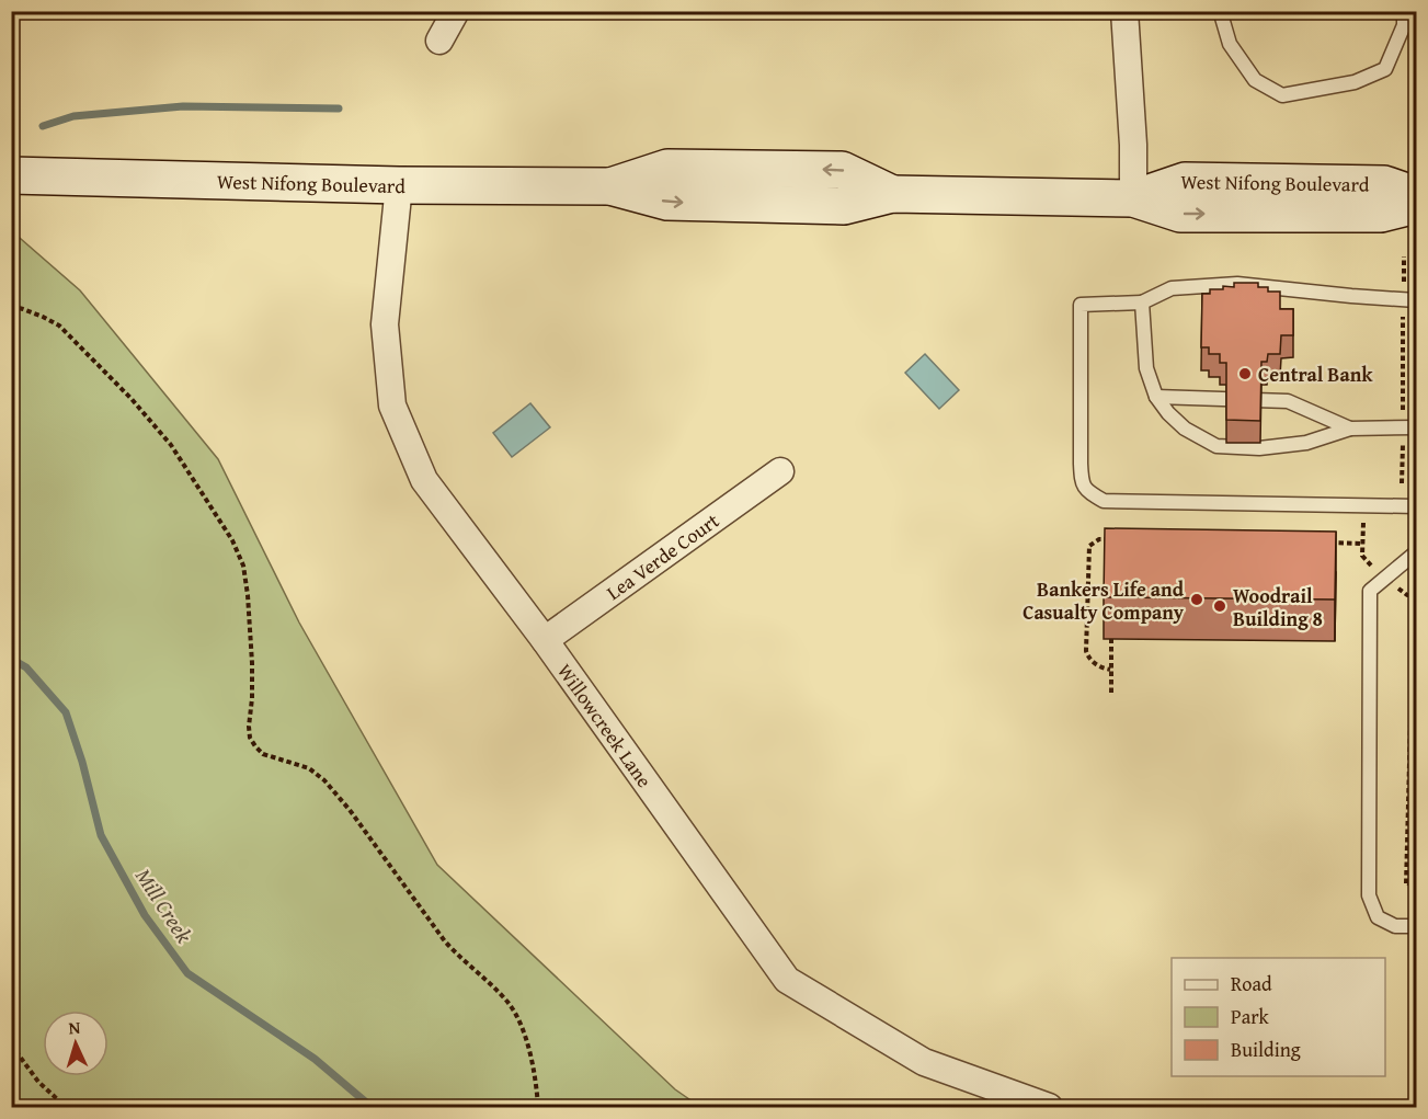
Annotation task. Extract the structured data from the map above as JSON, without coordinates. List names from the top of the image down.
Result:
{
  "streets": {
    "main road": ["West Nifong Boulevard"],
    "street": ["Lea Verde Court", "Willowcreek Lane"]
  },
  "crossings": [
    ["West Nifong Boulevard", "Willowcreek Lane"],
    ["Lea Verde Court", "Willowcreek Lane"]
  ],
  "water": ["Mill Creek"],
  "places": ["Central Bank", "Bankers Life and Casualty Company", "Woodrail Building 8"],
  "legend": ["Road", "Park", "Building"],
  "north": "top"
}
